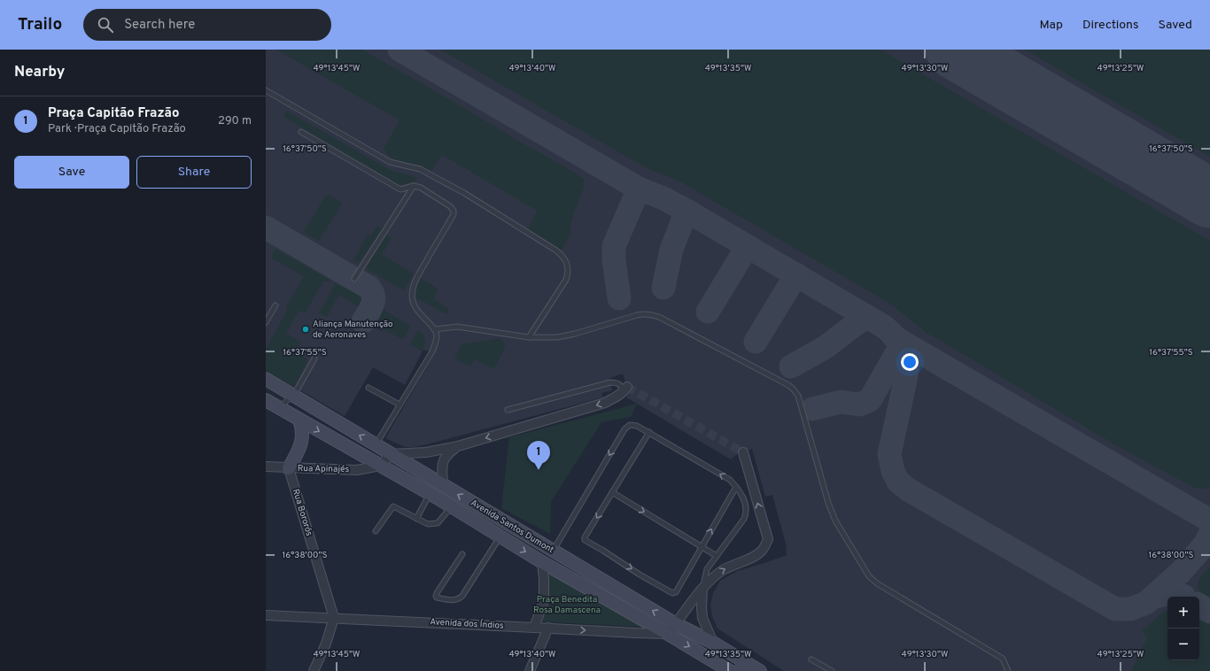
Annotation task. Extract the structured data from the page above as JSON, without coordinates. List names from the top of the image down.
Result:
{
  "streets": {
    "main road": ["Avenida Santos Dumont"],
    "street": ["Rua Apinajés", "Rua Bororós", "Avenida dos Índios"]
  },
  "crossings": [
    ["Rua Apinajés", "Rua Bororós"],
    ["Rua Apinajés", "Avenida Santos Dumont"],
    ["Rua Bororós", "Avenida dos Índios"],
    ["Avenida Santos Dumont", "Avenida dos Índios"]
  ],
  "parks": ["Praça Benedita Rosa Damascena"],
  "places": ["Aliança Manutenção de Aeronaves"],
  "page": {
    "header": "Trailo",
    "search": "Search here",
    "nav": ["Map", "Directions", "Saved"],
    "heading": "Nearby",
    "list": [
      {
        "mark": "1",
        "name": "Praça Capitão Frazão",
        "note": "Park · Praça Capitão Frazão",
        "value": "290 m"
      }
    ],
    "buttons": ["Save", "Share"],
    "pins": "1",
    "map_buttons": ["+", "−"]
  },
  "coordinates": [
    "49°13'45\"W",
    "49°13'40\"W",
    "49°13'35\"W",
    "49°13'30\"W",
    "49°13'25\"W",
    "16°37'50\"S",
    "16°37'55\"S",
    "16°38'00\"S"
  ]
}
